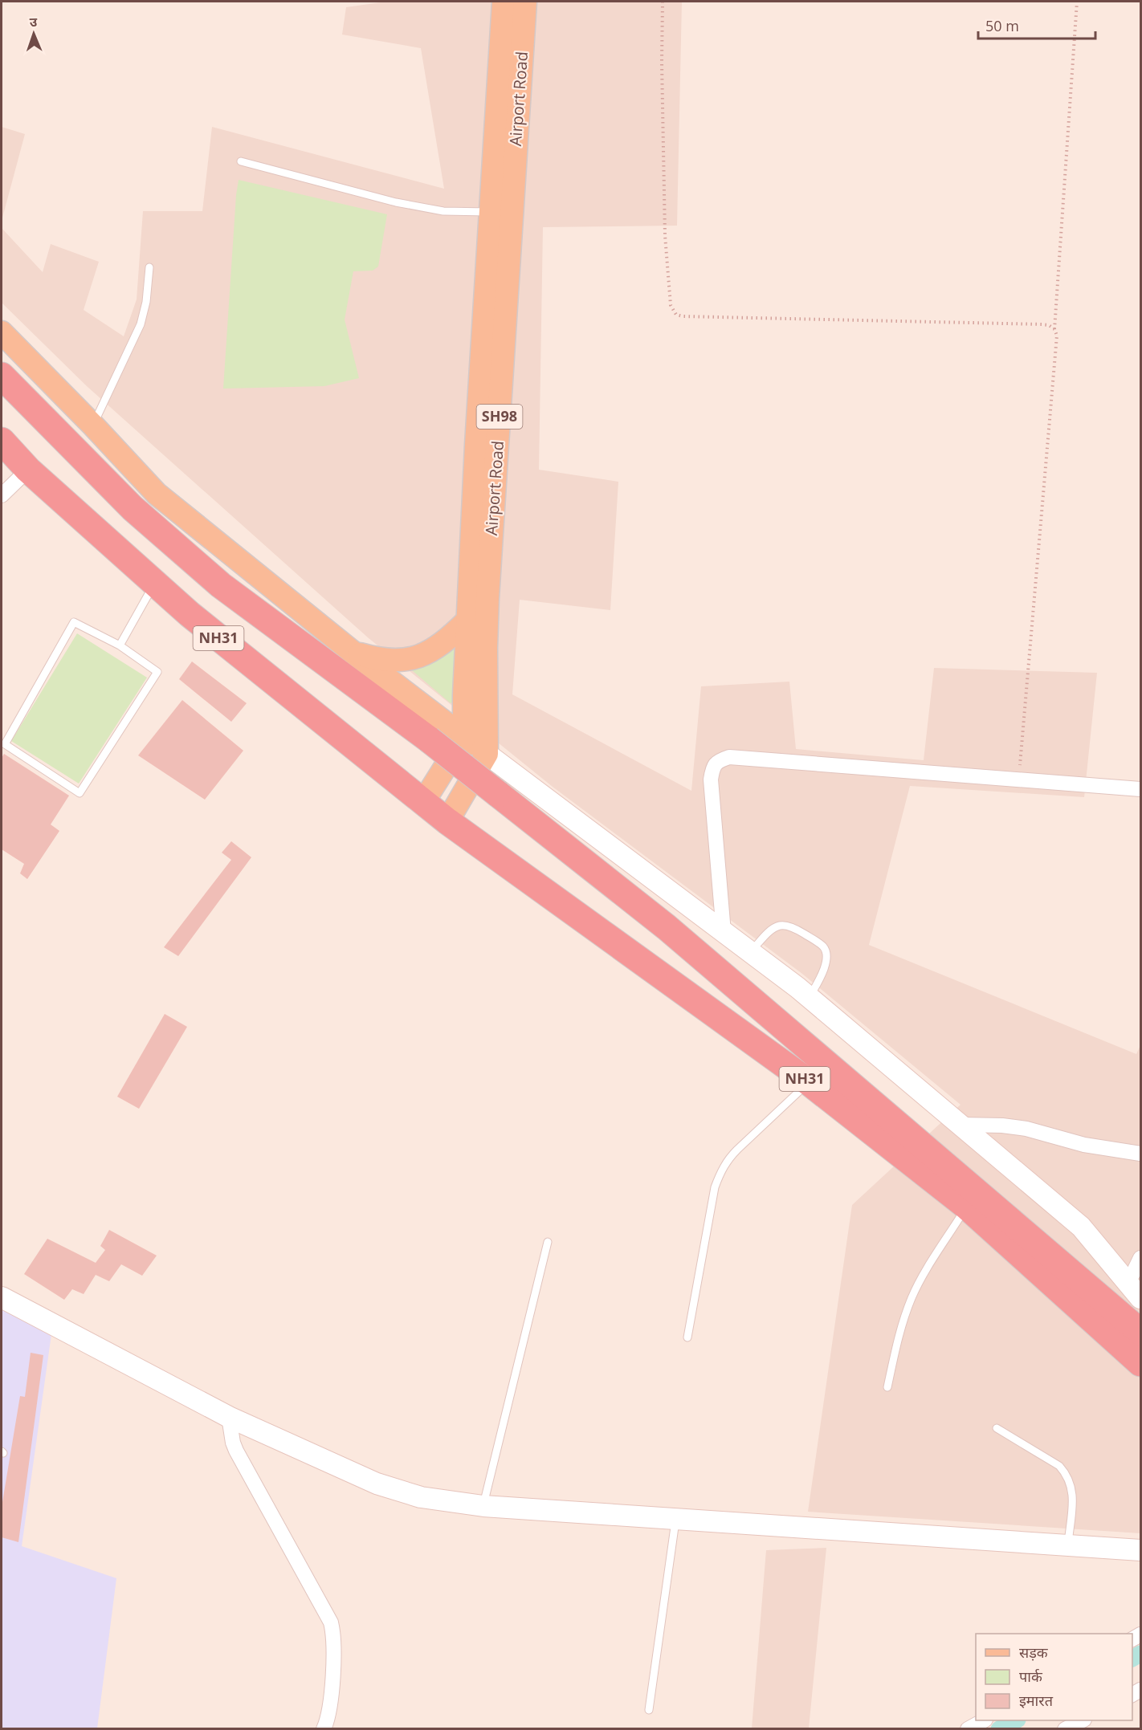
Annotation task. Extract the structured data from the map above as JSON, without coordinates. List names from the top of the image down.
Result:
{
  "streets": {
    "highway": ["NH31"],
    "main road": ["Airport Road", "SH98"]
  },
  "crossings": [
    ["Airport Road", "NH31"]
  ],
  "legend": ["सड़क", "पार्क", "इमारत"],
  "scale_bar": "50 m",
  "north": "top"
}
